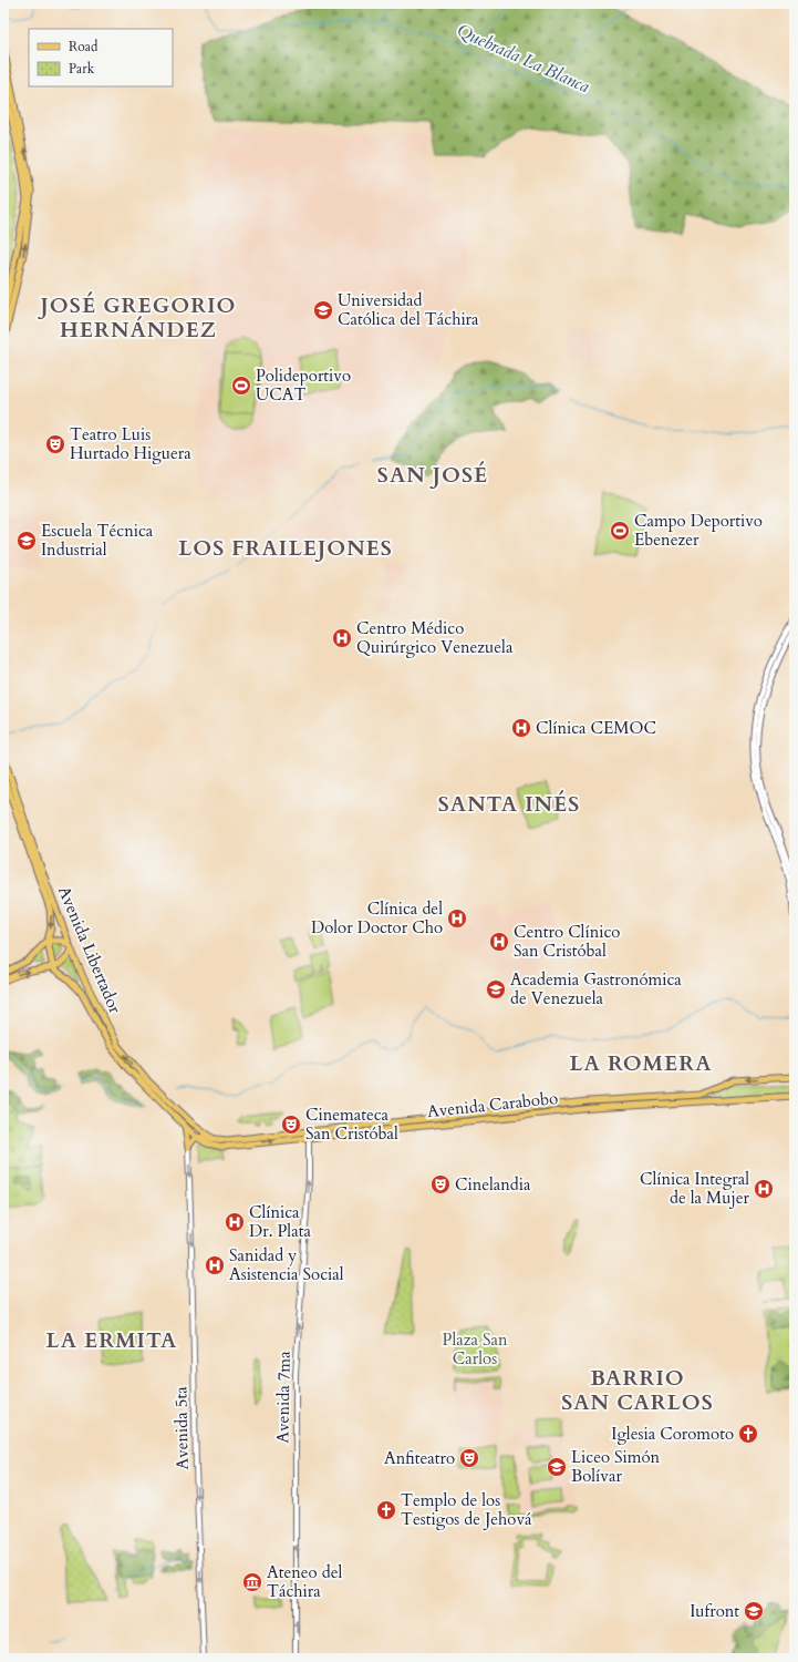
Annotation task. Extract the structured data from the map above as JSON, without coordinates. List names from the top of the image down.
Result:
{
  "streets": {
    "main road": ["Avenida Libertador", "Avenida Carabobo"],
    "street": ["Avenida 7ma", "Avenida 5ta"]
  },
  "crossings": [
    ["Avenida Libertador", "Avenida Carabobo"],
    ["Avenida Carabobo", "Avenida 7ma"]
  ],
  "one_way": ["Avenida 7ma", "Avenida 5ta"],
  "districts": [
    "JOSÉ GREGORIO HERNÁNDEZ",
    "SAN JOSÉ",
    "LOS FRAILEJONES",
    "SANTA INÉS",
    "LA ROMERA",
    "LA ERMITA",
    "BARRIO SAN CARLOS"
  ],
  "water": ["Quebrada La Blanca"],
  "parks": ["Plaza San Carlos"],
  "places": {
    "school or university": [
      "Universidad Católica del Táchira",
      "Escuela Técnica Industrial",
      "Academia Gastronómica de Venezuela",
      "Liceo Simón Bolívar",
      "Iufront"
    ],
    "sports": ["Polideportivo UCAT", "Campo Deportivo Ebenezer"],
    "theatre": [
      "Teatro Luis Hurtado Higuera",
      "Cinemateca San Cristóbal",
      "Cinelandia",
      "Anfiteatro"
    ],
    "hospital": [
      "Centro Médico Quirúrgico Venezuela",
      "Clínica CEMOC",
      "Clínica del Dolor Doctor Cho",
      "Centro Clínico San Cristóbal",
      "Clínica Integral de la Mujer",
      "Clínica Dr. Plata",
      "Sanidad y Asistencia Social"
    ],
    "church": ["Iglesia Coromoto", "Templo de los Testigos de Jehová"],
    "museum": ["Ateneo del Táchira"]
  },
  "legend": ["Road", "Park"]
}
